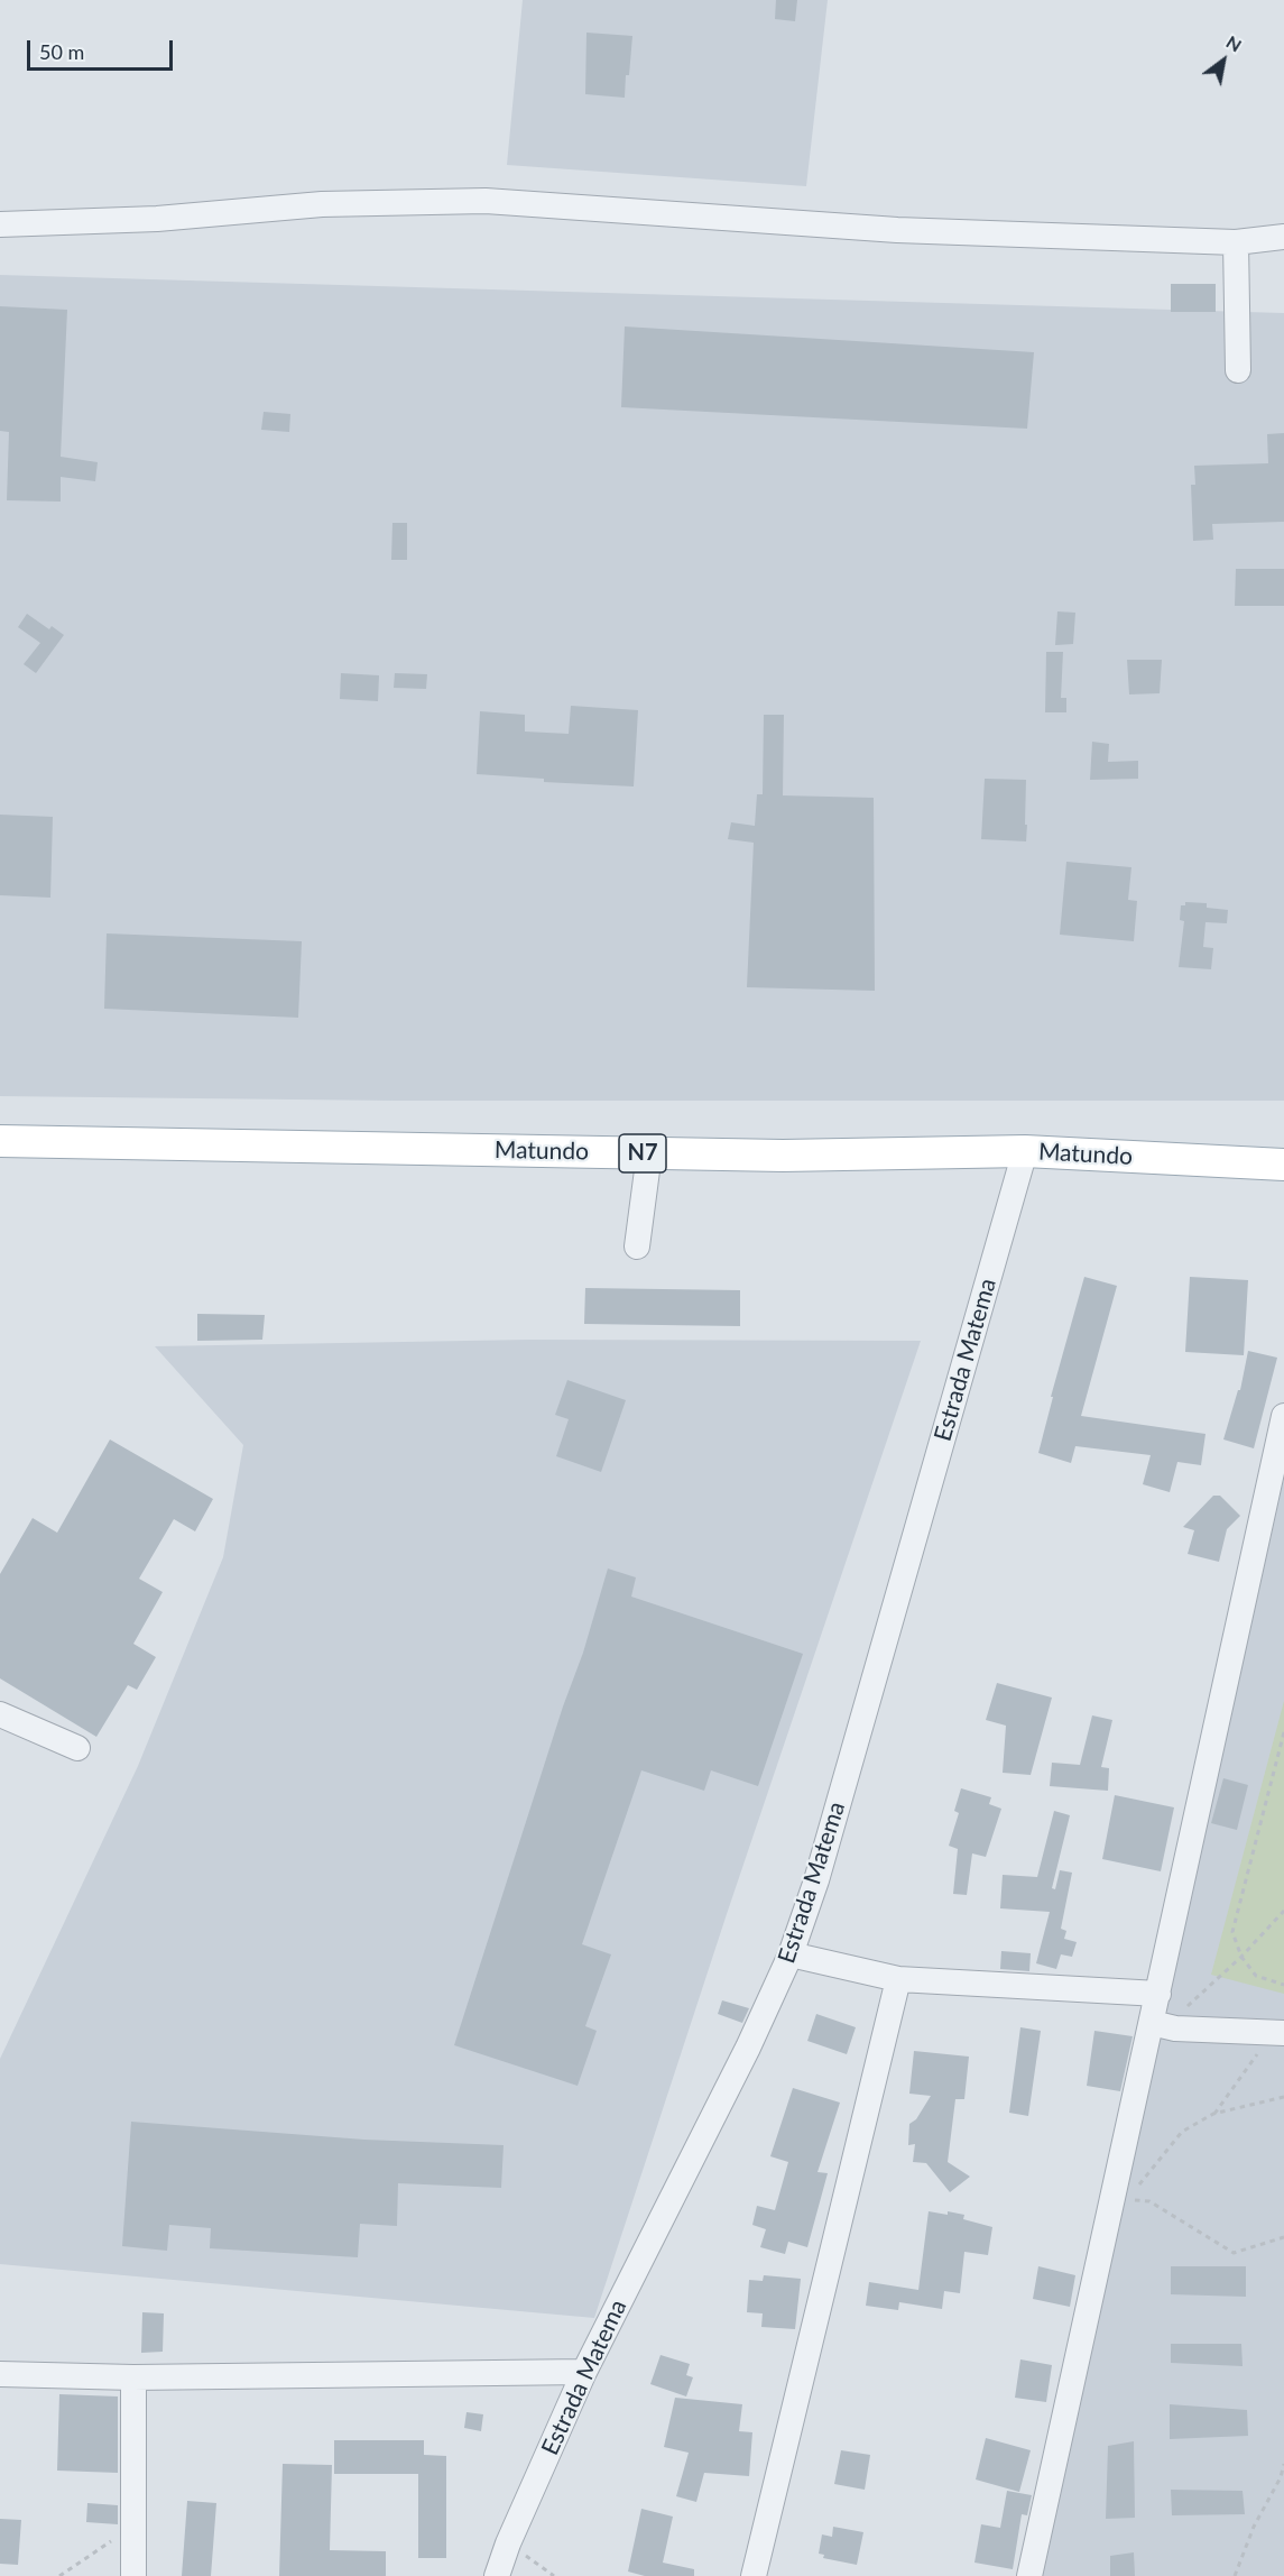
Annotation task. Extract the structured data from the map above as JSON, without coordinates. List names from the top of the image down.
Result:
{
  "streets": {
    "main road": ["Matundo", "N7"],
    "street": ["Estrada Matema"]
  },
  "crossings": [
    ["Matundo", "Estrada Matema"]
  ],
  "scale_bar": "50 m",
  "north": "top right"
}
